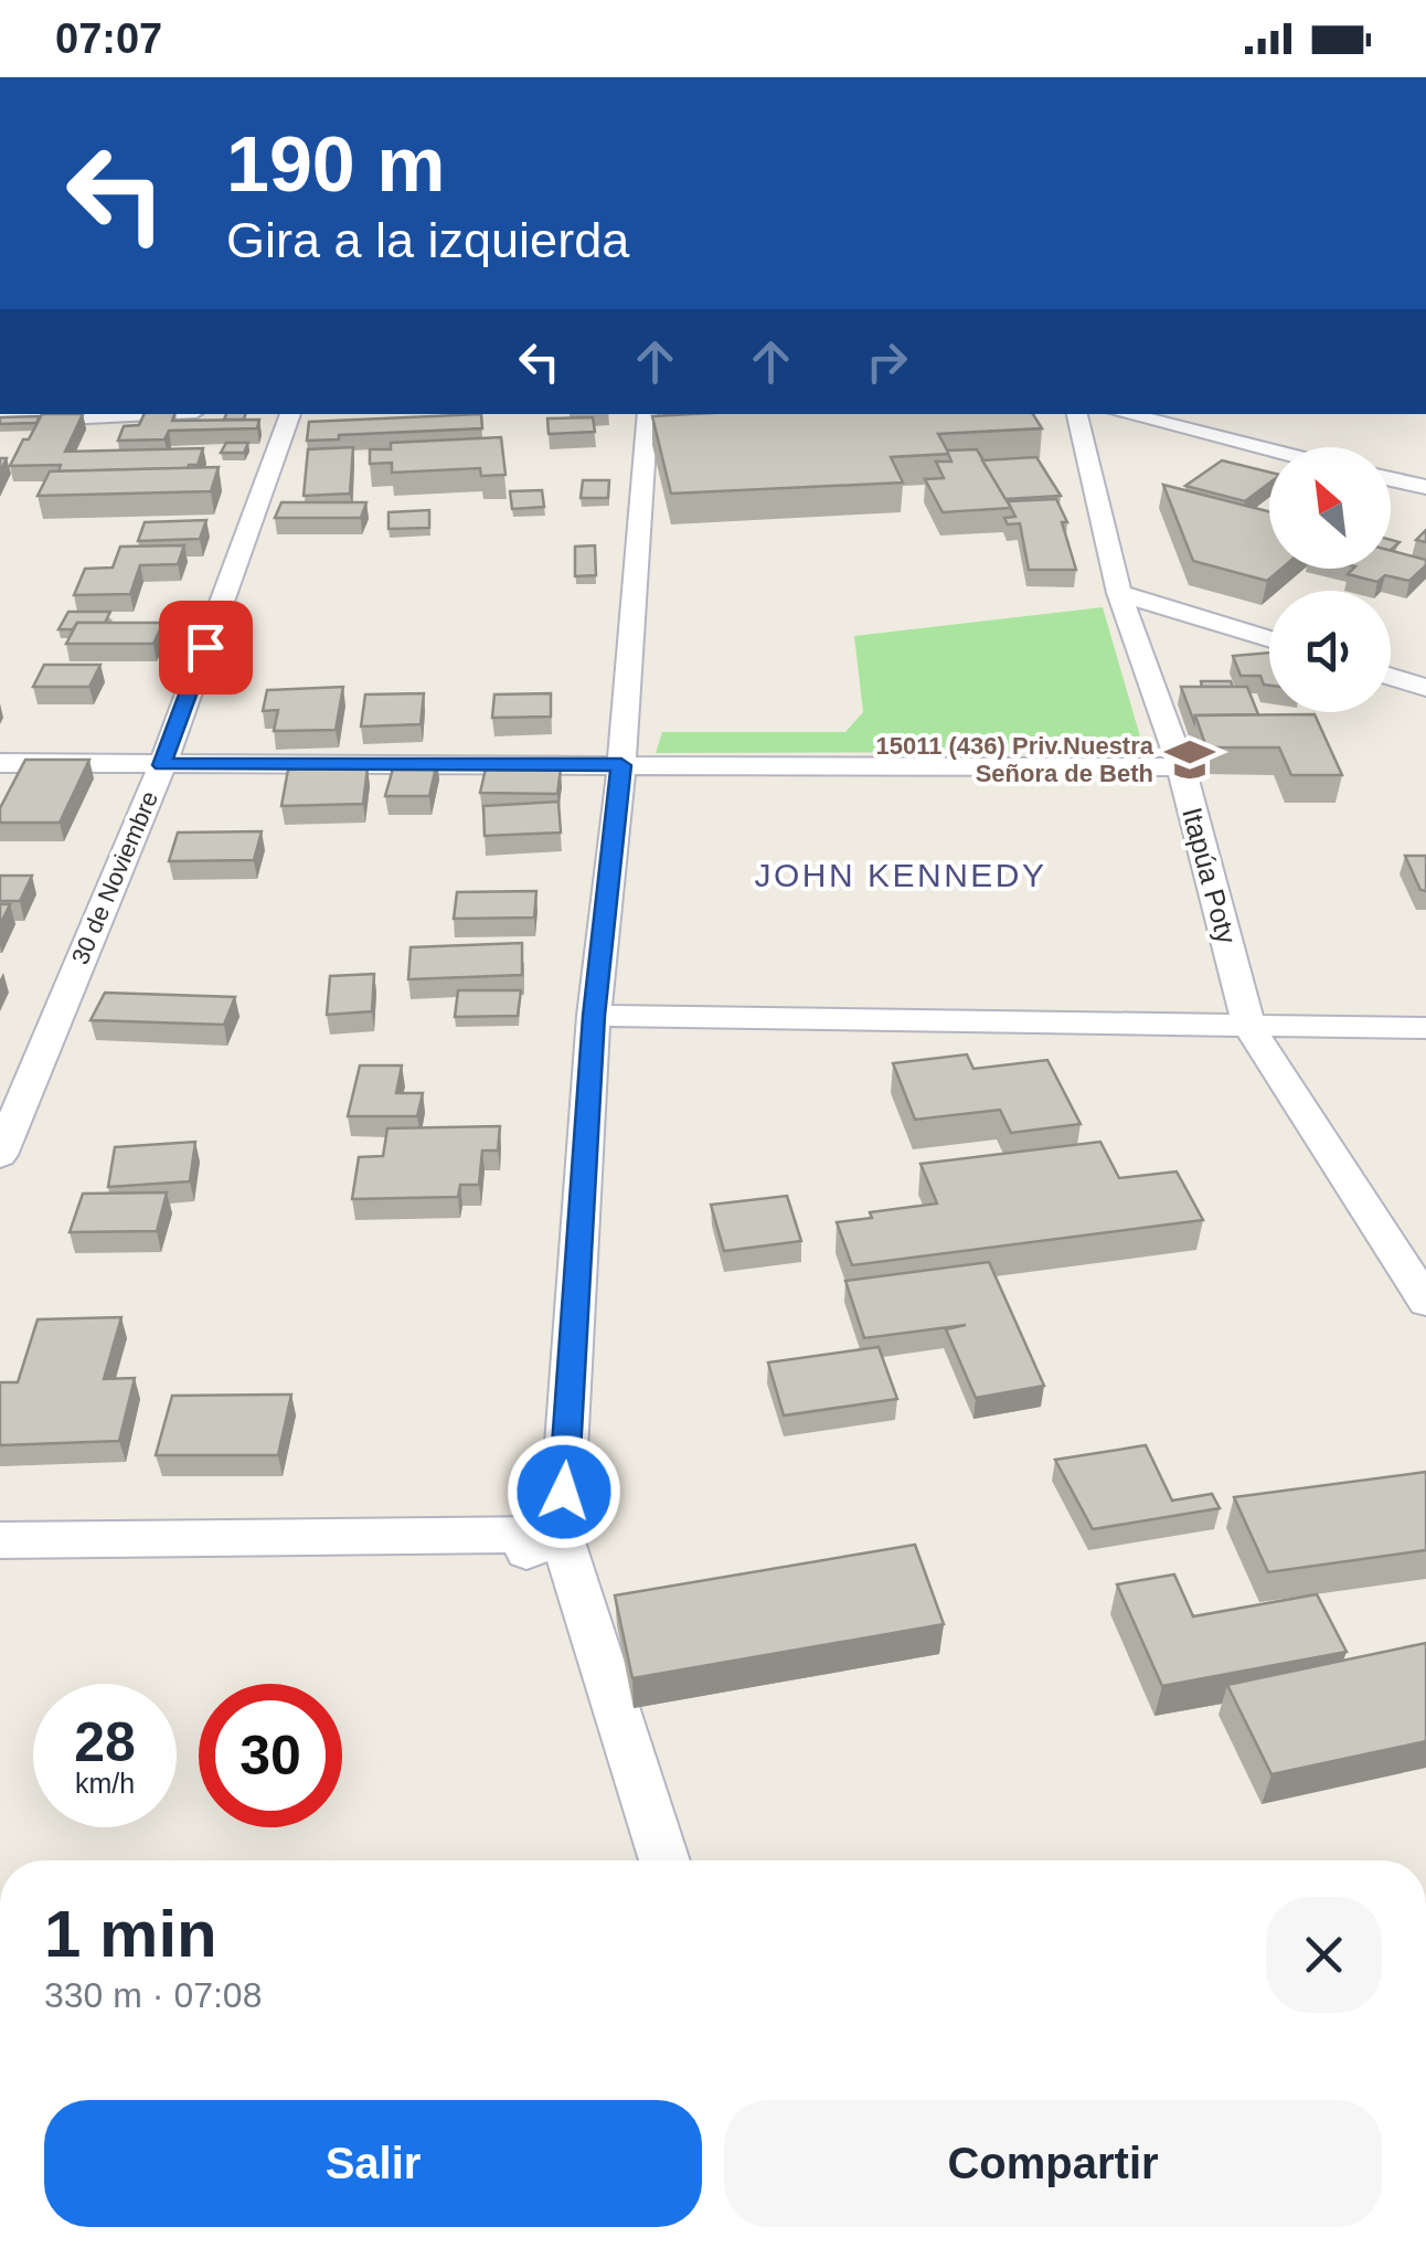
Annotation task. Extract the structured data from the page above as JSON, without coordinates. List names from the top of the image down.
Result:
{
  "streets": {
    "street": ["Itapúa Poty", "30 de Noviembre"]
  },
  "districts": ["JOHN KENNEDY"],
  "places": {
    "school or university": ["15011 (436) Priv.Nuestra Señora de Beth"]
  },
  "north": "top left",
  "page": {
    "status": "07:07",
    "turn": ["190 m", "Gira a la izquierda"],
    "speed": "28 km/h",
    "limit": "30",
    "heading": ["1 min", "330 m · 07:08"],
    "buttons": ["Salir", "Compartir"]
  }
}
